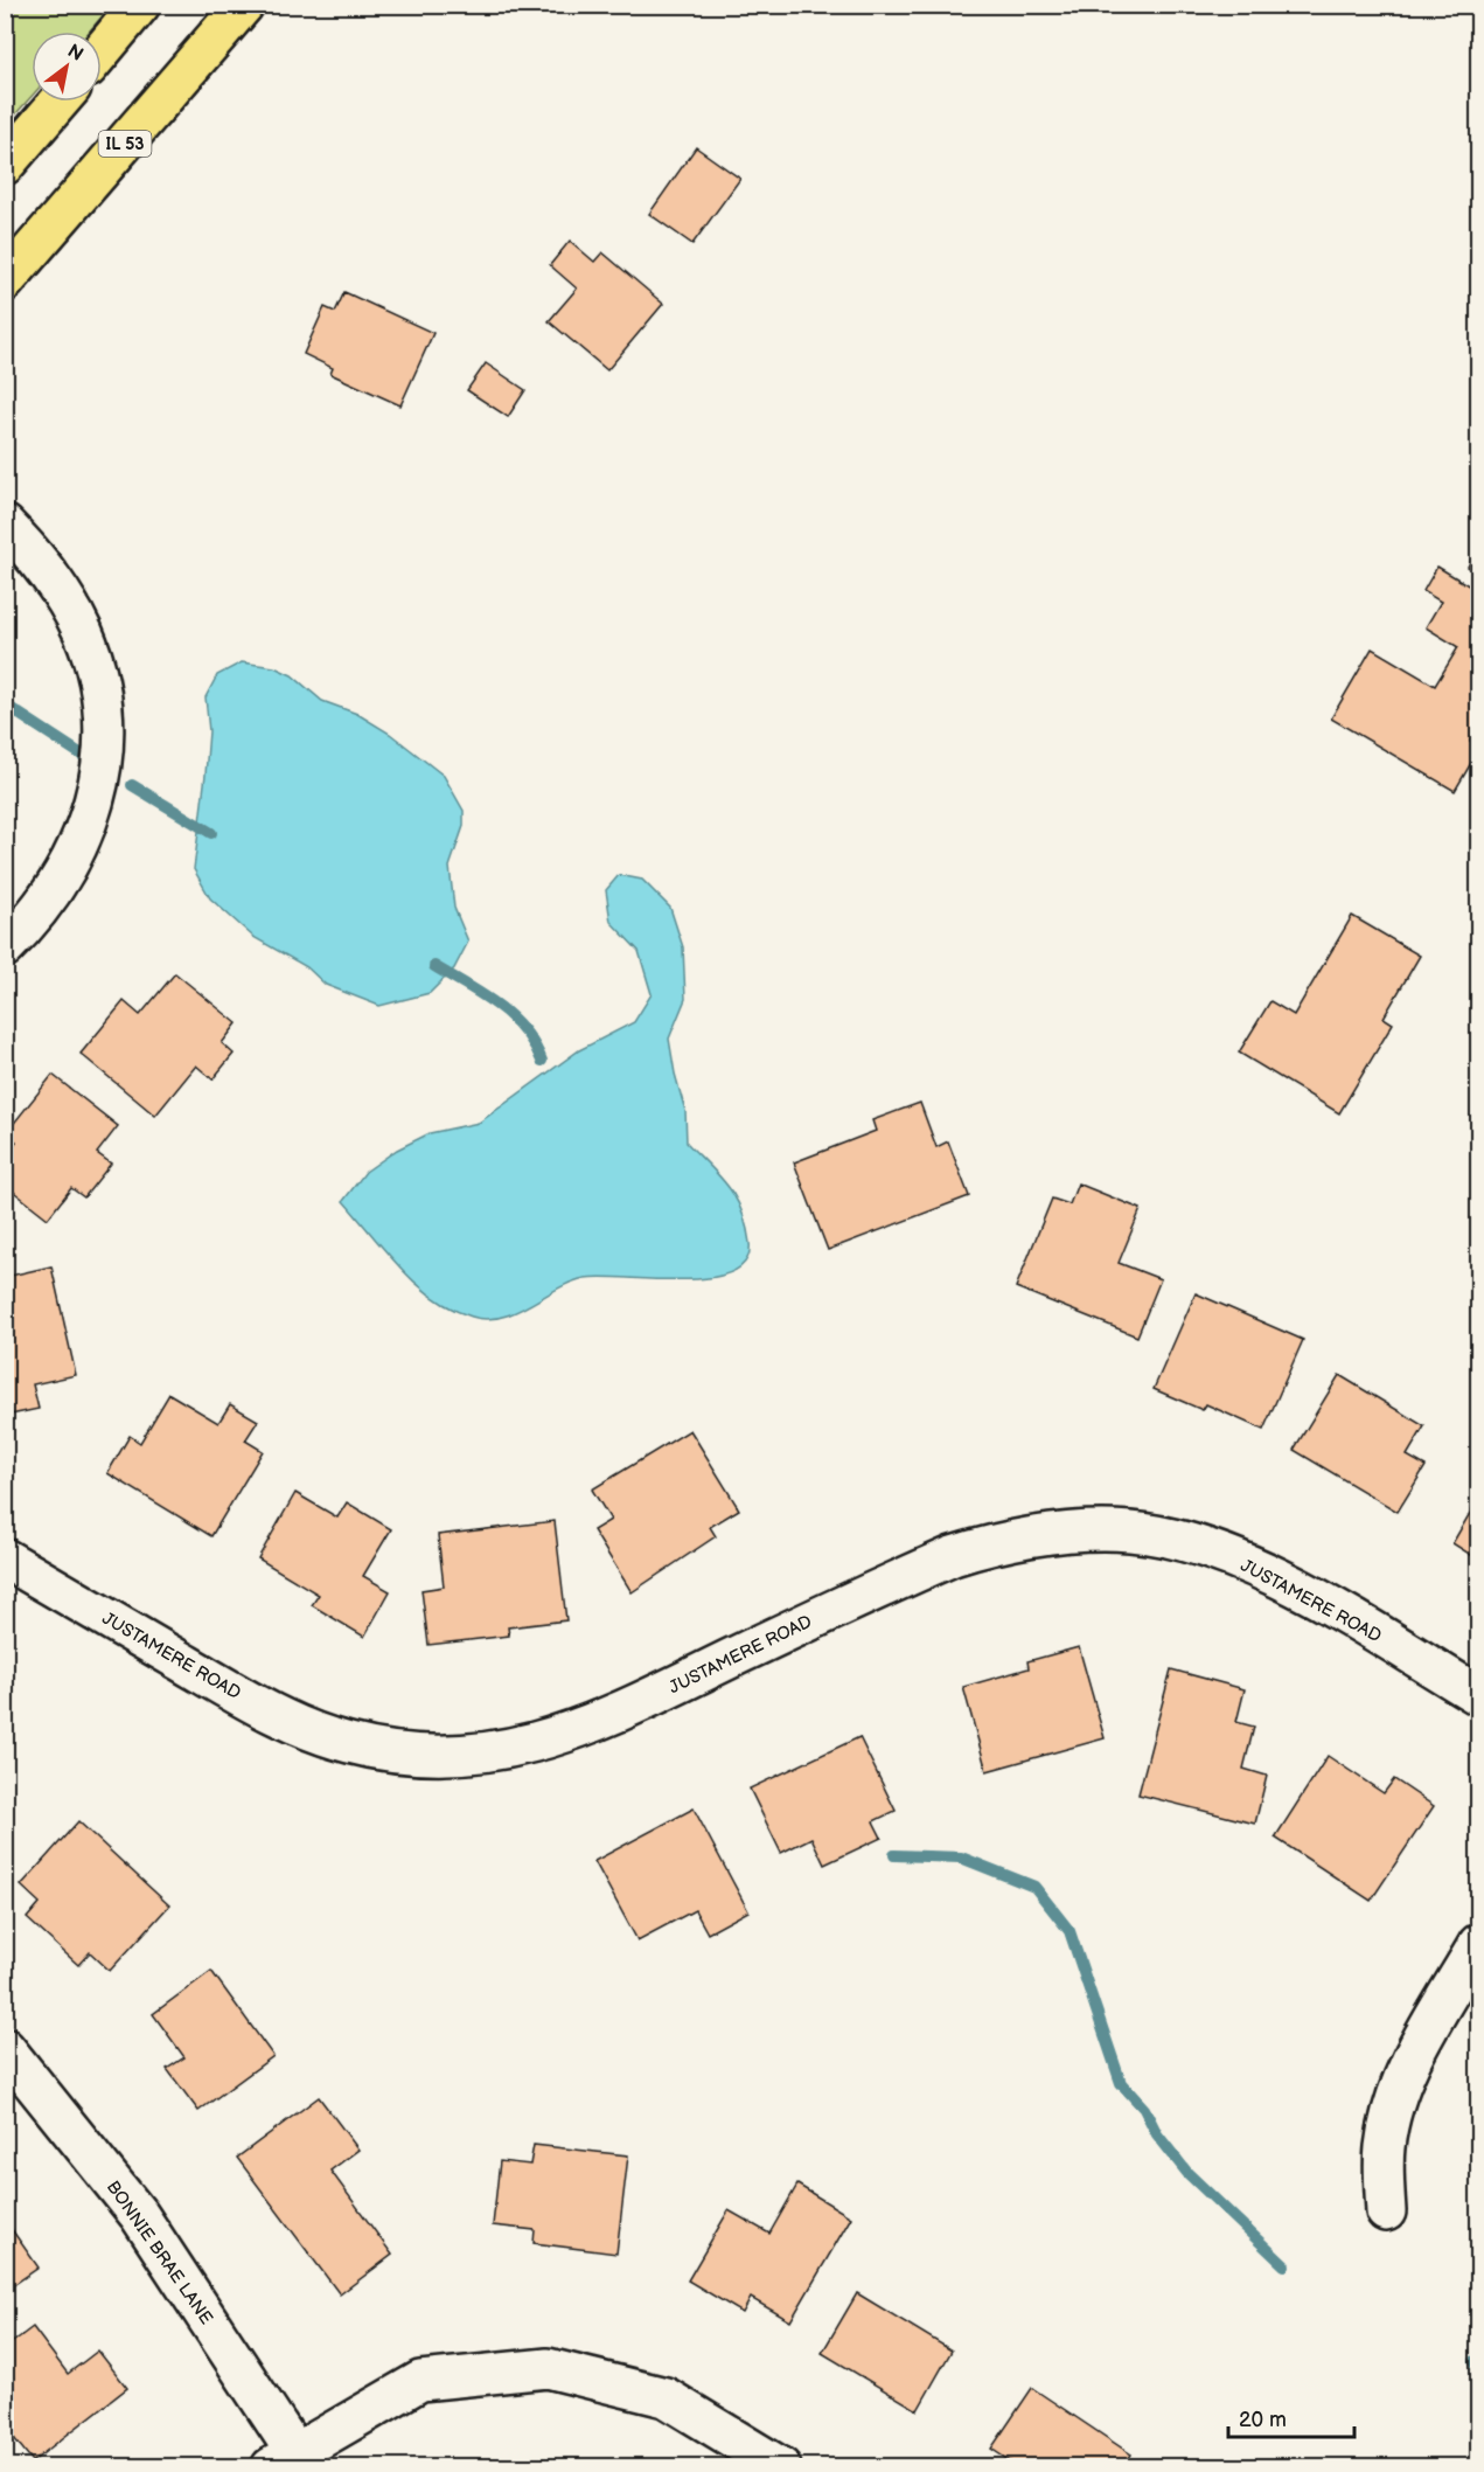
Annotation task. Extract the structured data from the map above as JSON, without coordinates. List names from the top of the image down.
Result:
{
  "streets": {
    "main road": ["IL 53"],
    "street": ["JUSTAMERE ROAD", "BONNIE BRAE LANE"]
  },
  "scale_bar": "20 m",
  "north": "top right"
}
